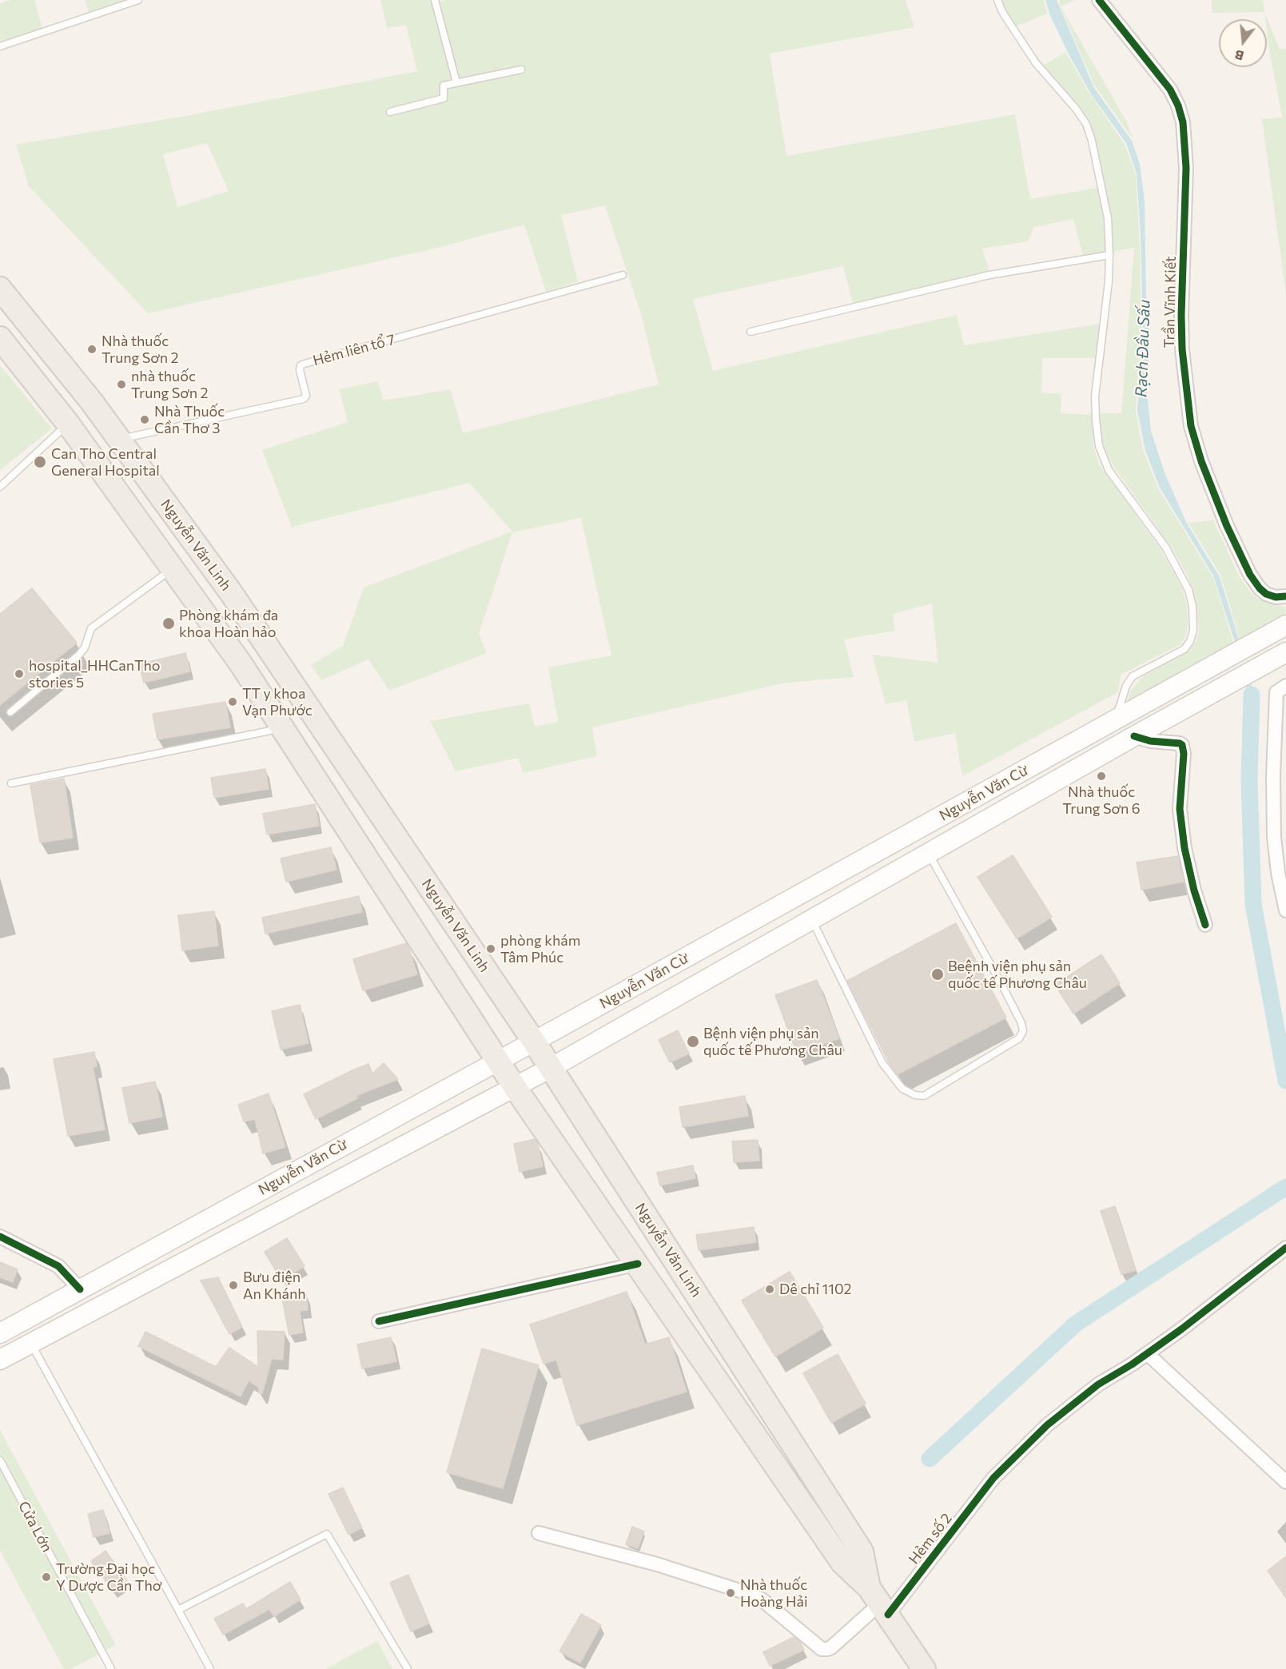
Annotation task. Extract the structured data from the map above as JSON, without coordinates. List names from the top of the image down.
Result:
{
  "streets": {
    "highway": ["Nguyễn Văn Linh"],
    "main road": ["Nguyễn Văn Cừ"],
    "street": ["Trần Vĩnh Kiết", "Hẻm số 2"],
    "lane": ["Hẻm liên tổ 7", "Cửa Lớn"]
  },
  "crossings": [
    ["Hẻm liên tổ 7", "Nguyễn Văn Linh"],
    ["Nguyễn Văn Linh", "Nguyễn Văn Cừ"],
    ["Nguyễn Văn Linh", "Hẻm số 2"]
  ],
  "water": ["Rạch Đầu Sấu"],
  "places": [
    "Nhà thuốc Trung Sơn 2",
    "nhà thuốc Trung Sơn 2",
    "Nhà Thuốc Cần Thơ 3",
    "Can Tho Central General Hospital",
    "Phòng khám đa khoa Hoàn hảo",
    "hospital_HHCanTho stories 5",
    "TT y khoa Vạn Phước",
    "Nhà thuốc Trung Sơn 6",
    "phòng khám Tâm Phúc",
    "Beệnh viện phụ sản quốc tế Phương Châu",
    "Bệnh viện phụ sản quốc tế Phương Châu",
    "Bưu điện An Khánh",
    "Dê chỉ 1102",
    "Trường Đại học Y Dược Cần Thơ",
    "Nhà thuốc Hoàng Hải"
  ],
  "north": "bottom"
}
